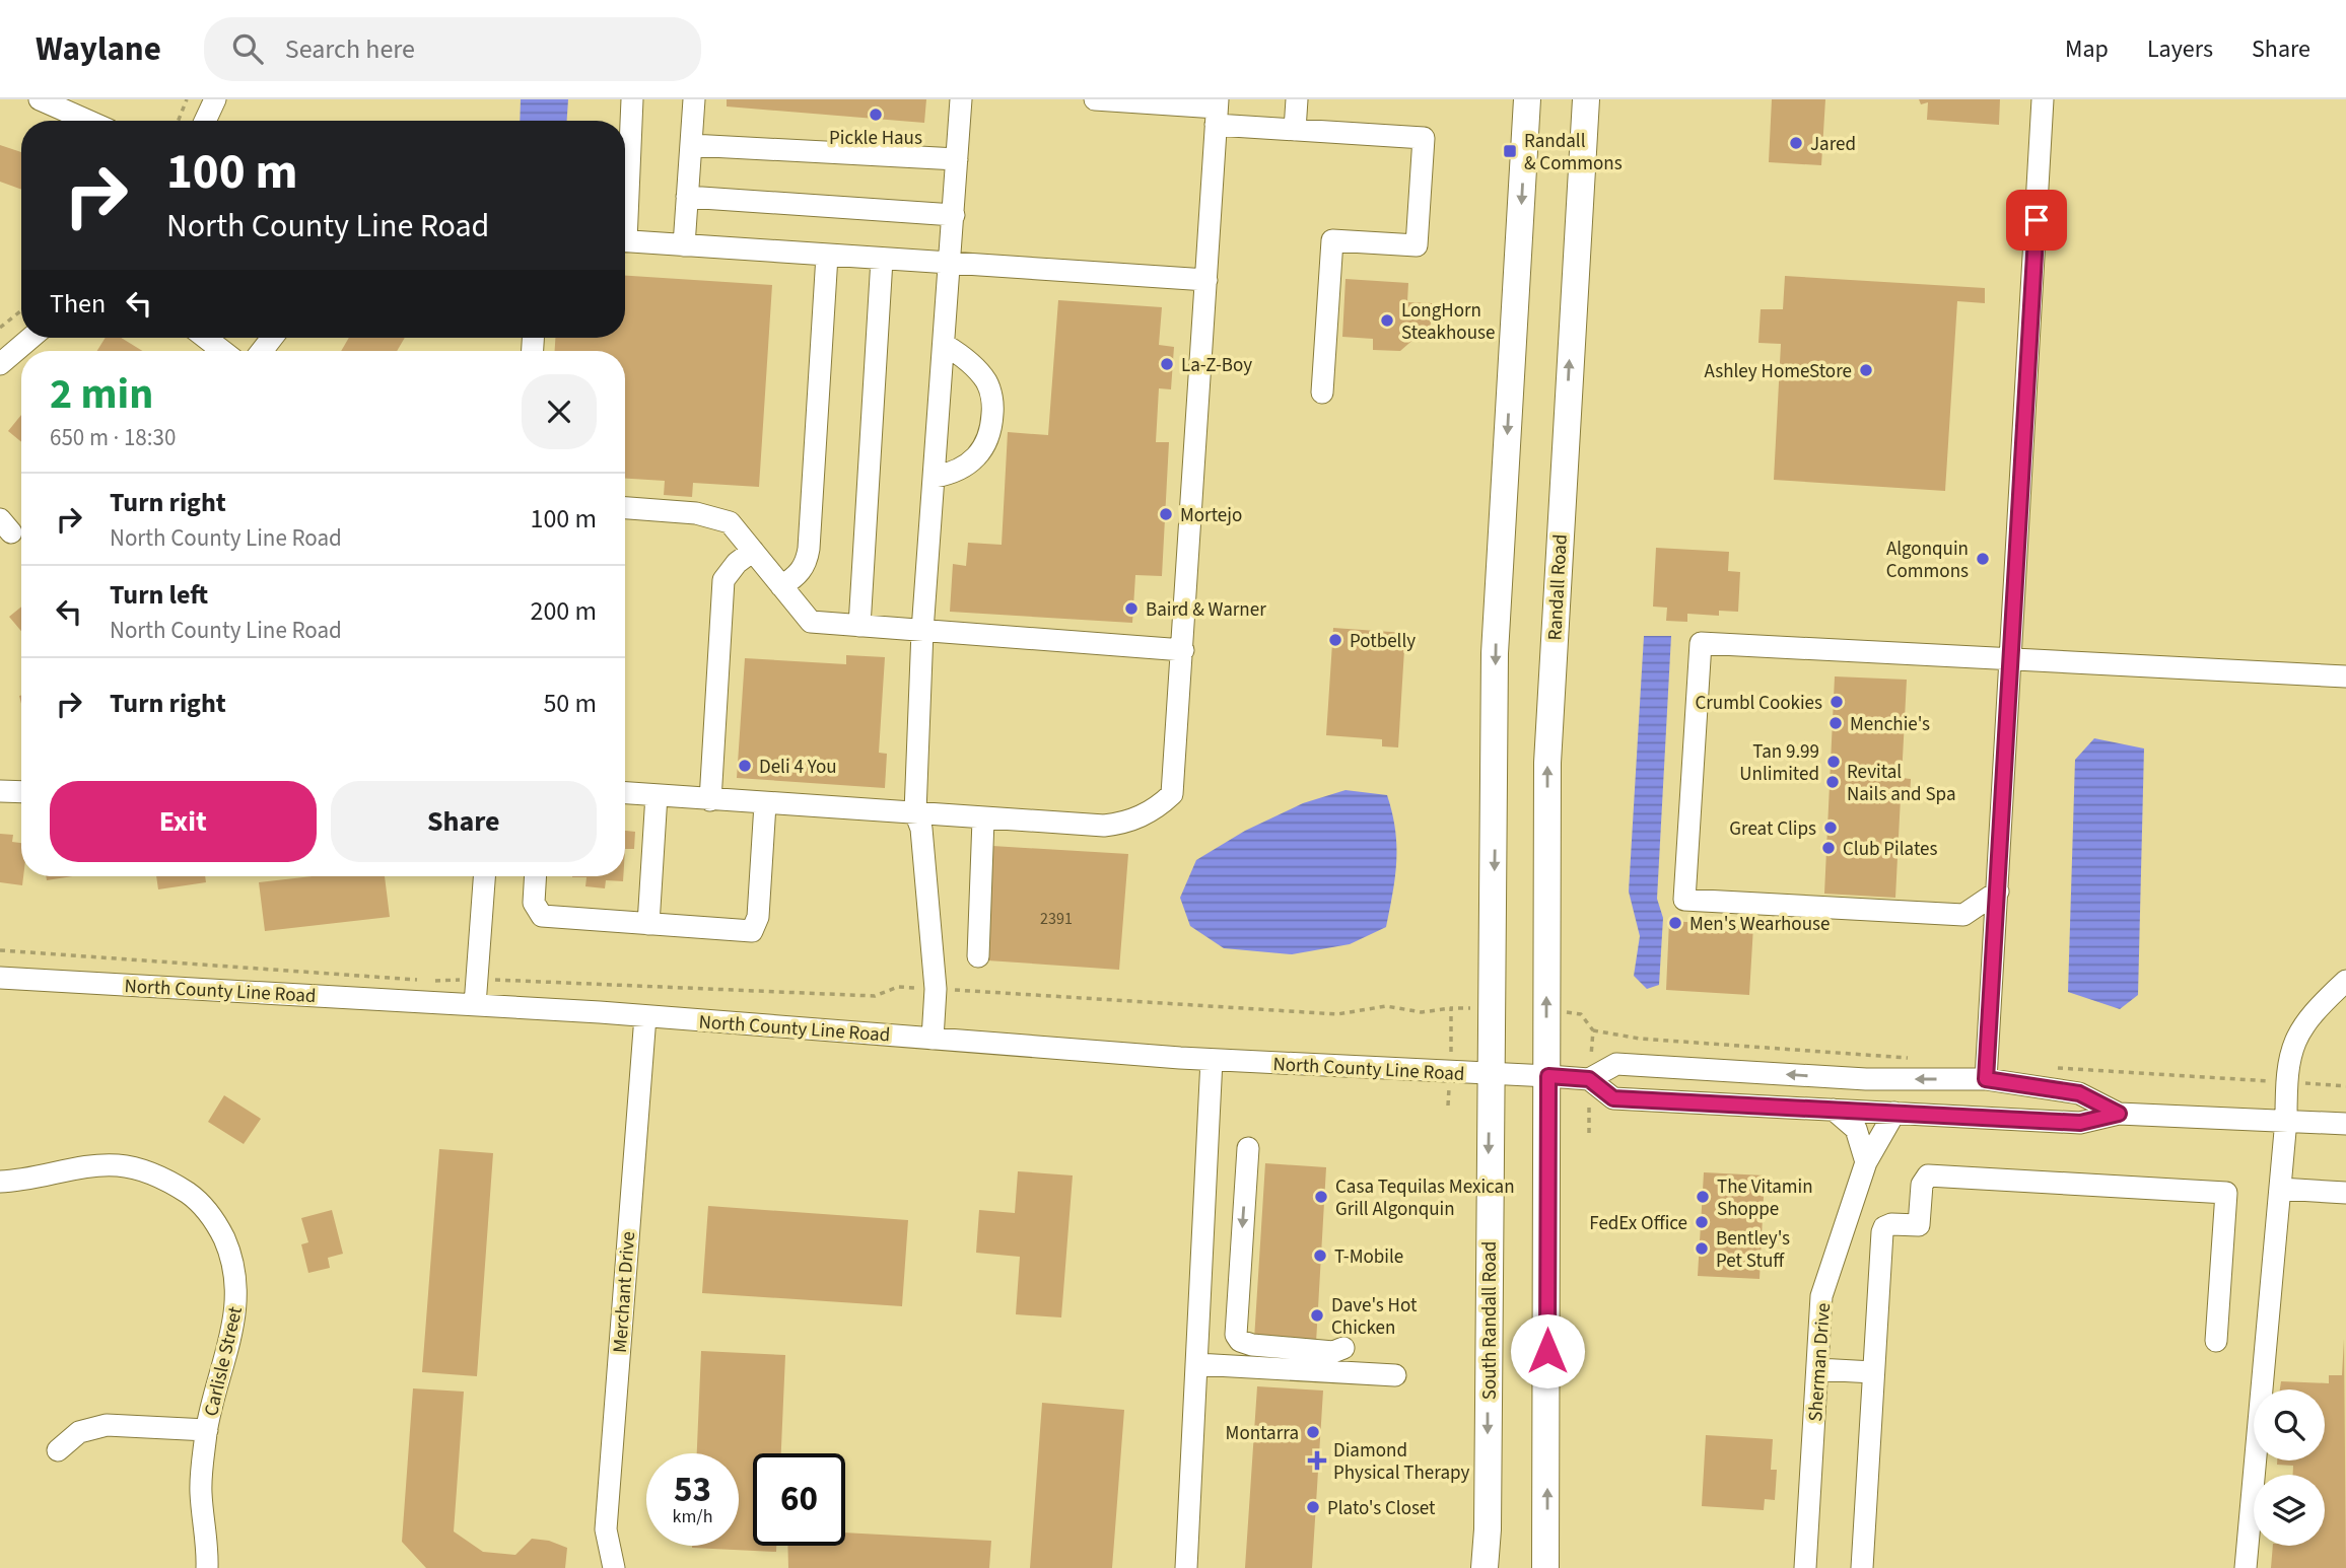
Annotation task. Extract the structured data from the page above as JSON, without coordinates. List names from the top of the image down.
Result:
{
  "streets": {
    "main road": ["Randall Road", "South Randall Road"],
    "street": [
      "North County Line Road",
      "Merchant Drive",
      "Carlisle Street",
      "Sherman Drive"
    ]
  },
  "crossings": [
    ["Randall Road", "North County Line Road"],
    ["North County Line Road", "Merchant Drive"],
    ["North County Line Road", "South Randall Road"],
    ["North County Line Road", "Sherman Drive"]
  ],
  "places": {
    "other": [
      "Pickle Haus",
      "Jared",
      "LongHorn Steakhouse",
      "La-Z-Boy",
      "Ashley HomeStore",
      "Mortejo",
      "Algonquin Commons",
      "Baird & Warner",
      "Potbelly",
      "Crumbl Cookies",
      "Menchie's",
      "Tan 9.99 Unlimited",
      "Deli 4 You",
      "Revital Nails and Spa",
      "Great Clips",
      "Club Pilates",
      "Men's Wearhouse",
      "Casa Tequilas Mexican Grill Algonquin",
      "The Vitamin Shoppe",
      "FedEx Office",
      "Bentley's Pet Stuff",
      "T-Mobile",
      "Dave's Hot Chicken",
      "Montarra",
      "Plato's Closet"
    ],
    "transit": ["Randall & Commons"],
    "health": ["Diamond Physical Therapy"]
  },
  "house_numbers": ["2391"],
  "page": {
    "header": "Waylane",
    "search": "Search here",
    "nav": ["Map", "Layers", "Share"],
    "turn": ["100 m", "North County Line Road"],
    "then": "Then",
    "heading": ["2 min", "650 m · 18:30"],
    "list": [
      {
        "name": "Turn right",
        "note": "North County Line Road",
        "value": "100 m"
      },
      {
        "name": "Turn left",
        "note": "North County Line Road",
        "value": "200 m"
      },
      {
        "name": "Turn right",
        "value": "50 m"
      }
    ],
    "buttons": ["Exit", "Share"],
    "speed": "53 km/h",
    "limit": "60"
  }
}
